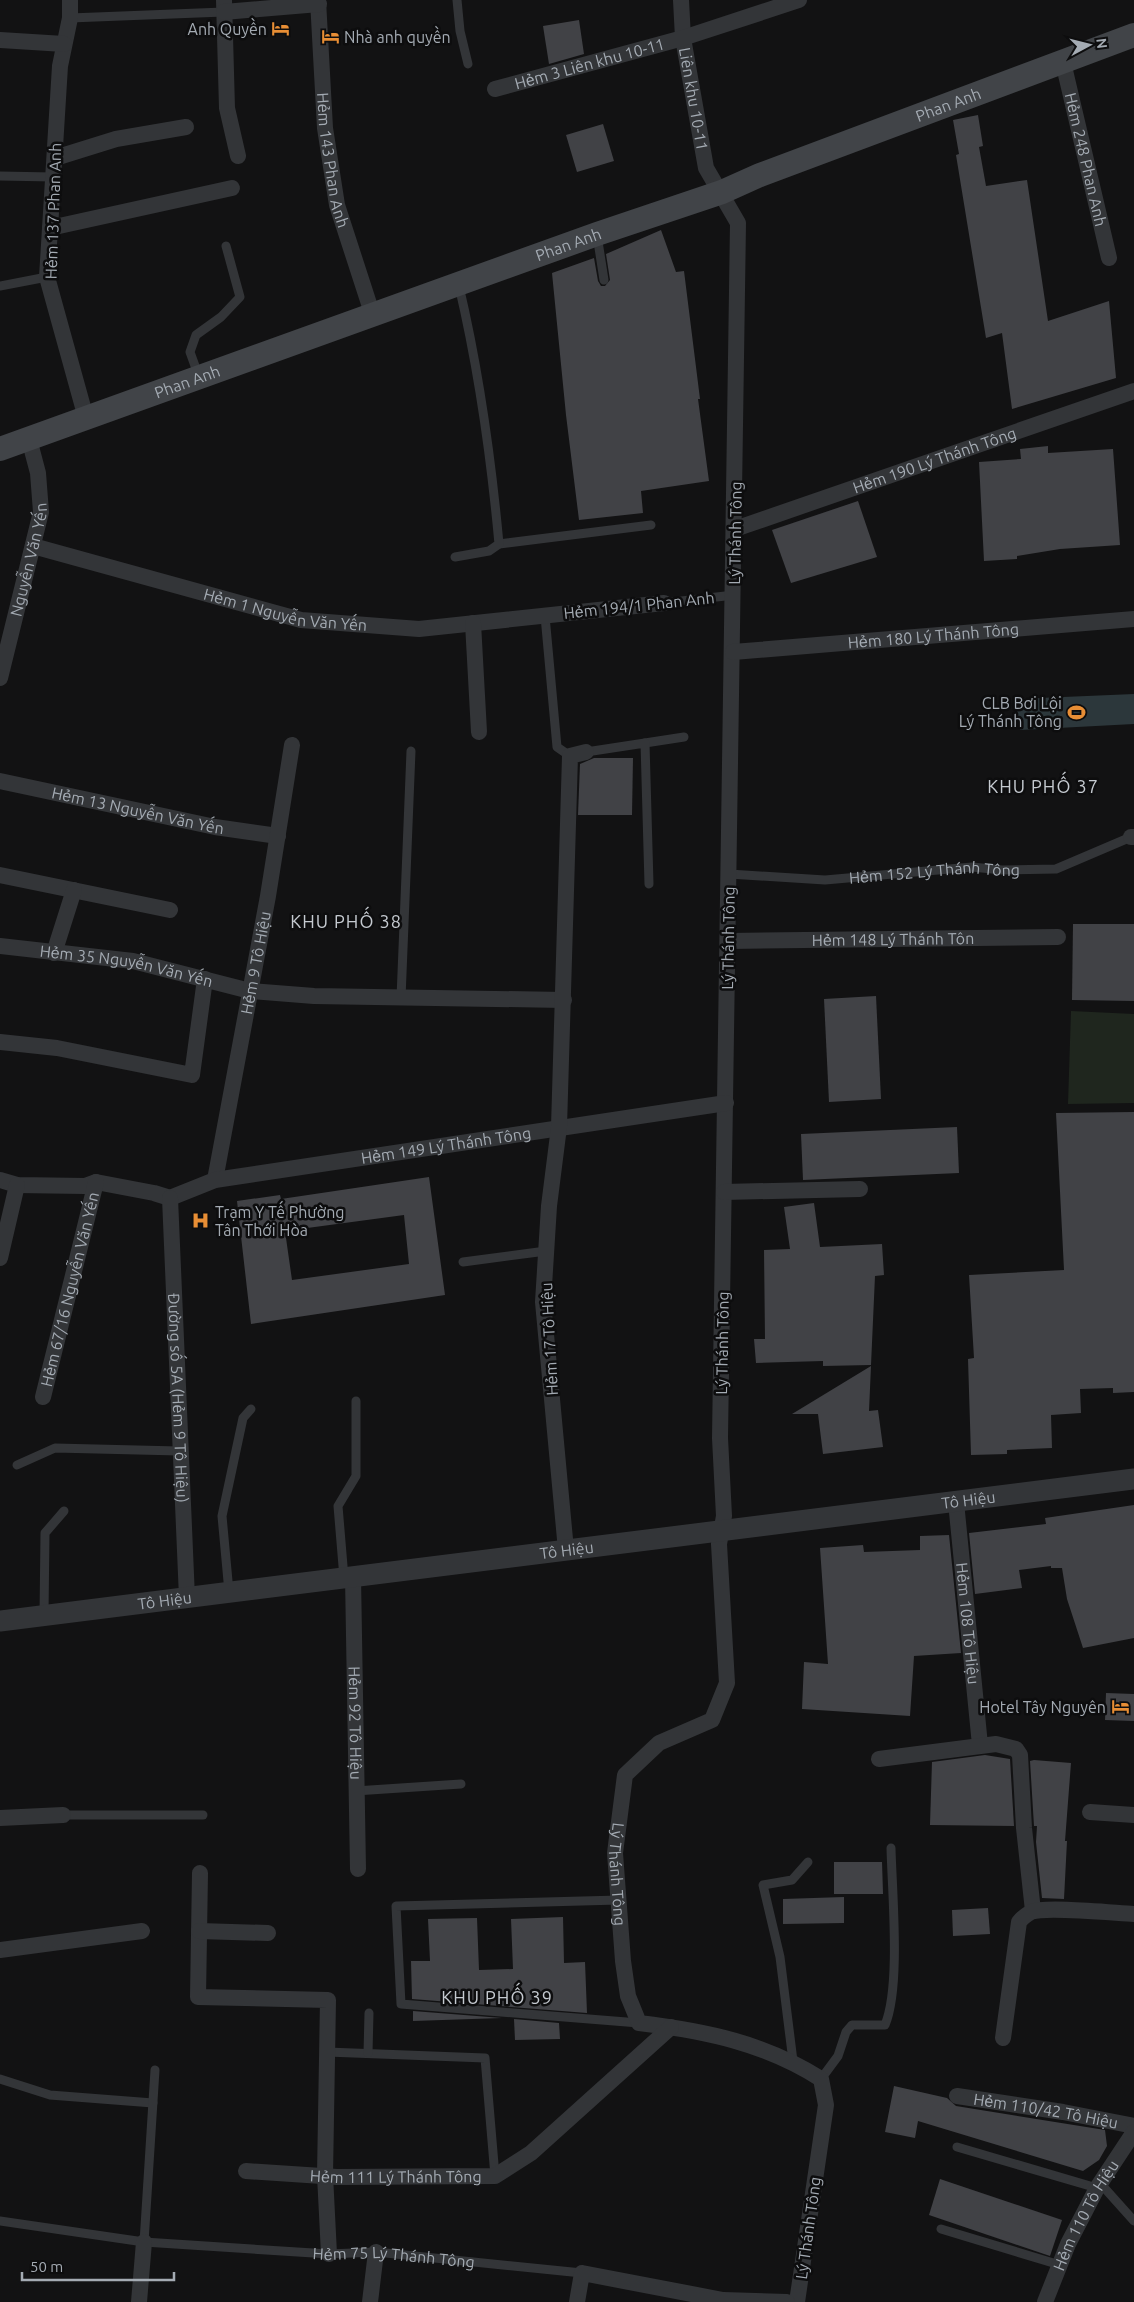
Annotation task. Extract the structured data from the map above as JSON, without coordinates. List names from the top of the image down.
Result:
{
  "streets": {
    "main road": ["Phan Anh"],
    "street": [
      "Hẻm 3 Liên khu 10-11",
      "Liên khu 10-11",
      "Hẻm 143 Phan Anh",
      "Hẻm 248 Phan Anh",
      "Hẻm 137 Phan Anh",
      "Hẻm 190 Lý Thánh Tông",
      "Lý Thánh Tông",
      "Nguyễn Văn Yến",
      "Hẻm 194/1 Phan Anh",
      "Hẻm 1 Nguyễn Văn Yến",
      "Hẻm 180 Lý Thánh Tông",
      "Hẻm 13 Nguyễn Văn Yến",
      "Hẻm 148 Lý Thánh Tôn",
      "Hẻm 9 Tô Hiệu",
      "Hẻm 35 Nguyễn Văn Yến",
      "Hẻm 149 Lý Thánh Tông",
      "Hẻm 67/16 Nguyễn Văn Yến",
      "Hẻm 17 Tô Hiệu",
      "Đường số 5A (Hẻm 9 Tô Hiệu)",
      "Tô Hiệu",
      "Hẻm 108 Tô Hiệu",
      "Hẻm 92 Tô Hiệu",
      "Hẻm 110/42 Tô Hiệu",
      "Hẻm 111 Lý Thánh Tông",
      "Hẻm 110 Tô Hiệu",
      "Hẻm 75 Lý Thánh Tông"
    ],
    "lane": ["Hẻm 152 Lý Thánh Tông"]
  },
  "crossings": [
    ["Hẻm 3 Liên khu 10-11", "Liên khu 10-11"],
    ["Liên khu 10-11", "Phan Anh"],
    ["Liên khu 10-11", "Lý Thánh Tông"],
    ["Phan Anh", "Hẻm 143 Phan Anh"],
    ["Phan Anh", "Hẻm 248 Phan Anh"],
    ["Phan Anh", "Hẻm 137 Phan Anh"],
    ["Phan Anh", "Lý Thánh Tông"],
    ["Phan Anh", "Nguyễn Văn Yến"],
    ["Hẻm 190 Lý Thánh Tông", "Lý Thánh Tông"],
    ["Lý Thánh Tông", "Hẻm 194/1 Phan Anh"],
    ["Lý Thánh Tông", "Hẻm 180 Lý Thánh Tông"],
    ["Lý Thánh Tông", "Hẻm 152 Lý Thánh Tông"],
    ["Lý Thánh Tông", "Hẻm 148 Lý Thánh Tôn"],
    ["Lý Thánh Tông", "Hẻm 149 Lý Thánh Tông"],
    ["Lý Thánh Tông", "Tô Hiệu"],
    ["Nguyễn Văn Yến", "Hẻm 1 Nguyễn Văn Yến"],
    ["Hẻm 194/1 Phan Anh", "Hẻm 1 Nguyễn Văn Yến"],
    ["Hẻm 13 Nguyễn Văn Yến", "Hẻm 9 Tô Hiệu"],
    ["Hẻm 9 Tô Hiệu", "Hẻm 35 Nguyễn Văn Yến"],
    ["Hẻm 9 Tô Hiệu", "Hẻm 149 Lý Thánh Tông"],
    ["Hẻm 35 Nguyễn Văn Yến", "Hẻm 17 Tô Hiệu"],
    ["Hẻm 149 Lý Thánh Tông", "Hẻm 17 Tô Hiệu"],
    ["Hẻm 149 Lý Thánh Tông", "Đường số 5A (Hẻm 9 Tô Hiệu)"],
    ["Hẻm 17 Tô Hiệu", "Tô Hiệu"],
    ["Đường số 5A (Hẻm 9 Tô Hiệu)", "Tô Hiệu"],
    ["Tô Hiệu", "Hẻm 108 Tô Hiệu"],
    ["Tô Hiệu", "Hẻm 92 Tô Hiệu"]
  ],
  "districts": ["KHU PHỐ 37", "KHU PHỐ 38", "KHU PHỐ 39"],
  "places": {
    "hotel": ["Anh Quyền", "Nhà anh quyền", "Hotel Tây Nguyên"],
    "sports": ["CLB Bơi Lội Lý Thánh Tông"],
    "hospital": ["Trạm Y Tế Phường Tân Thới Hòa"]
  },
  "scale_bar": "50 m",
  "north": "right"
}
